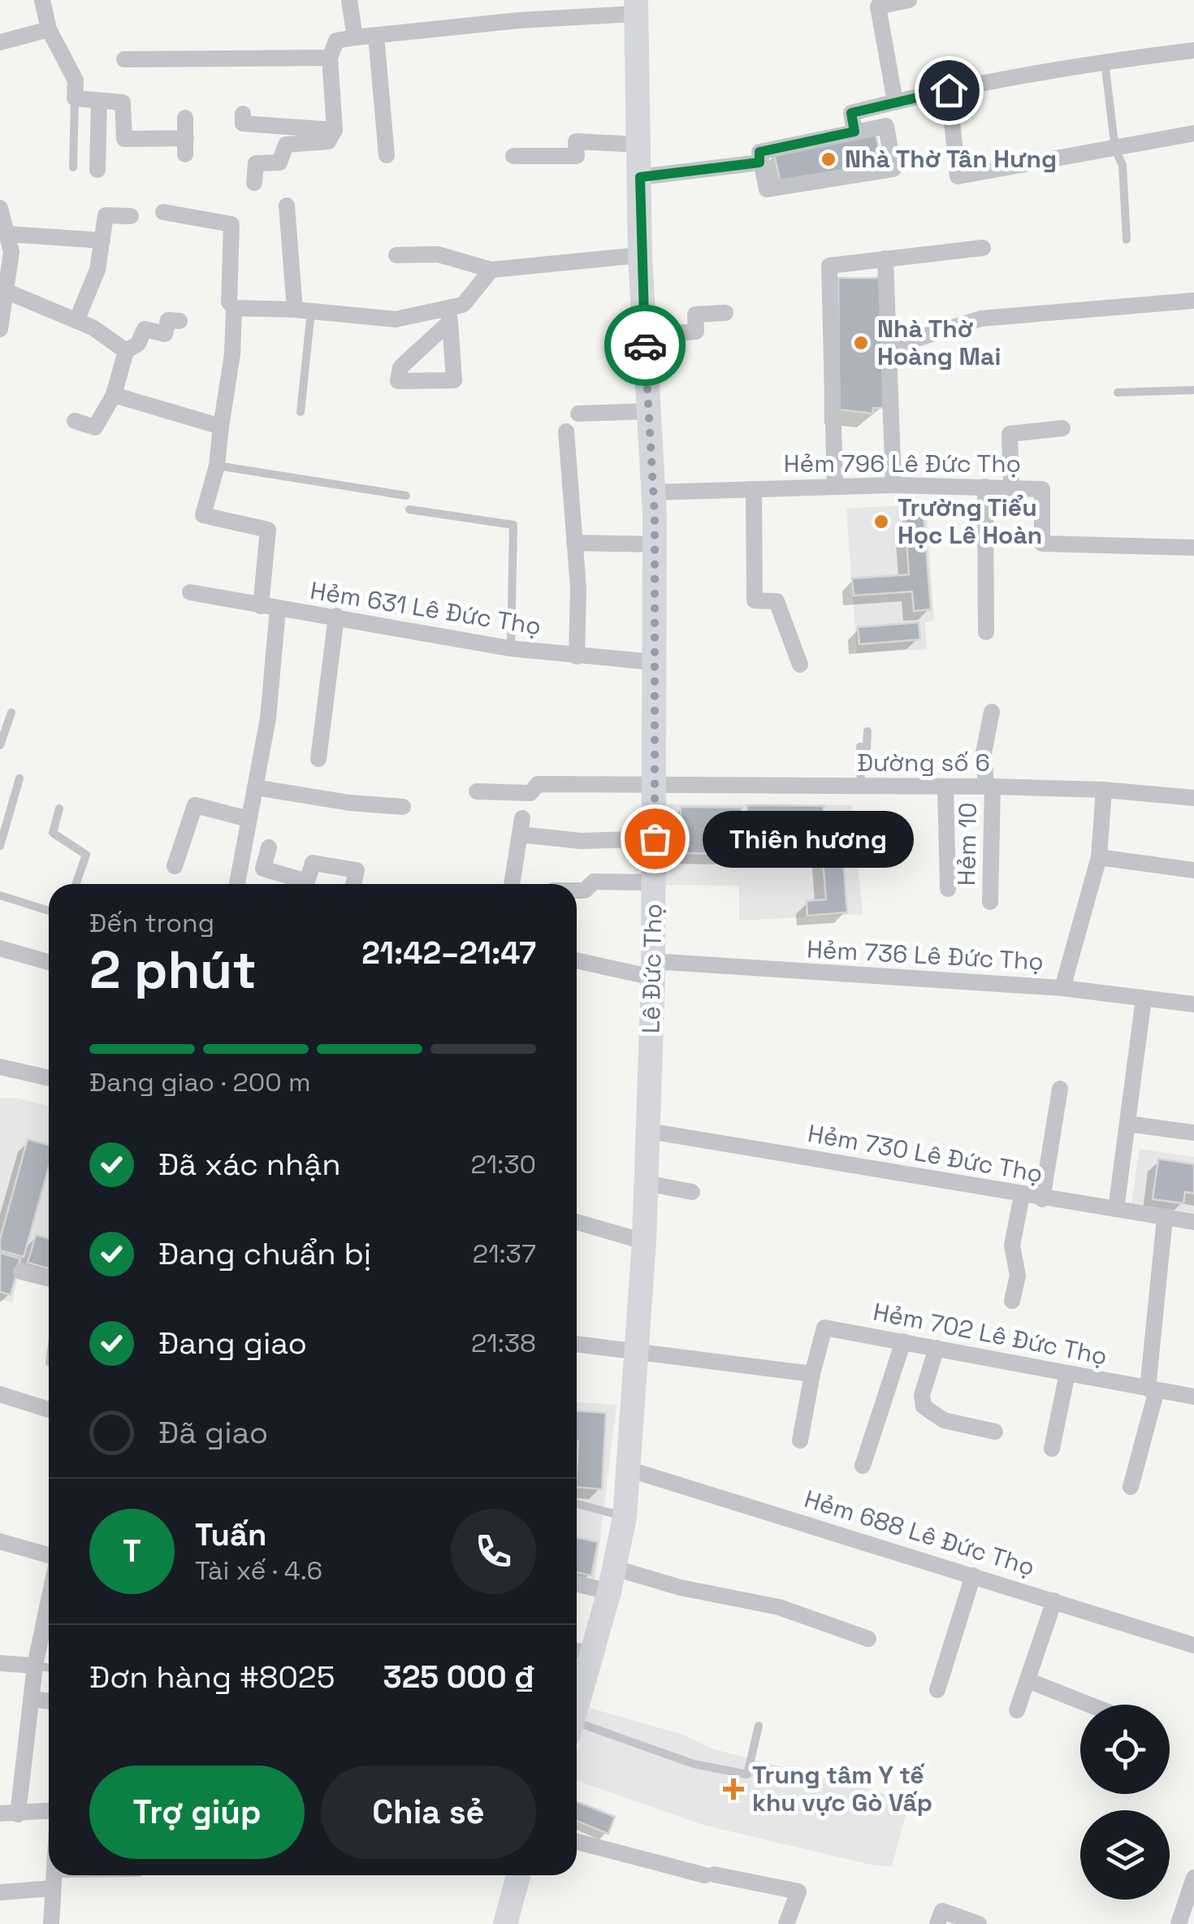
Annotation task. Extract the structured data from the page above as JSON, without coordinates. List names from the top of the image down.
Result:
{
  "streets": {
    "main road": ["Lê Đức Thọ"],
    "street": [
      "Hẻm 796 Lê Đức Thọ",
      "Hẻm 631 Lê Đức Thọ",
      "Đường số 6",
      "Hẻm 10",
      "Hẻm 736 Lê Đức Thọ",
      "Hẻm 730 Lê Đức Thọ",
      "Hẻm 702 Lê Đức Thọ",
      "Hẻm 688 Lê Đức Thọ"
    ]
  },
  "crossings": [
    ["Hẻm 796 Lê Đức Thọ", "Lê Đức Thọ"],
    ["Hẻm 631 Lê Đức Thọ", "Lê Đức Thọ"],
    ["Đường số 6", "Hẻm 10"],
    ["Đường số 6", "Lê Đức Thọ"],
    ["Hẻm 736 Lê Đức Thọ", "Lê Đức Thọ"],
    ["Lê Đức Thọ", "Hẻm 730 Lê Đức Thọ"],
    ["Lê Đức Thọ", "Hẻm 688 Lê Đức Thọ"]
  ],
  "places": {
    "other": [
      "Nhà Thờ Tân Hưng",
      "Nhà Thờ Hoàng Mai",
      "Trường Tiểu Học Lê Hoàn",
      "Thiên hương"
    ],
    "health": ["Trung tâm Y tế khu vực Gò Vấp"]
  },
  "page": {
    "bubble": "Thiên hương",
    "heading": ["2 phút", "Đến trong", "21:42–21:47"],
    "panel": [
      "Tuấn",
      "Tài xế · 4.6",
      "Đơn hàng #8025",
      "325 000 ₫"
    ],
    "bar": "Đang giao · 200 m",
    "list": [
      ["Đã xác nhận", "21:30"],
      ["Đang chuẩn bị", "21:37"],
      ["Đang giao", "21:38"],
      "Đã giao"
    ],
    "round": "T",
    "buttons": ["Trợ giúp", "Chia sẻ"]
  }
}
